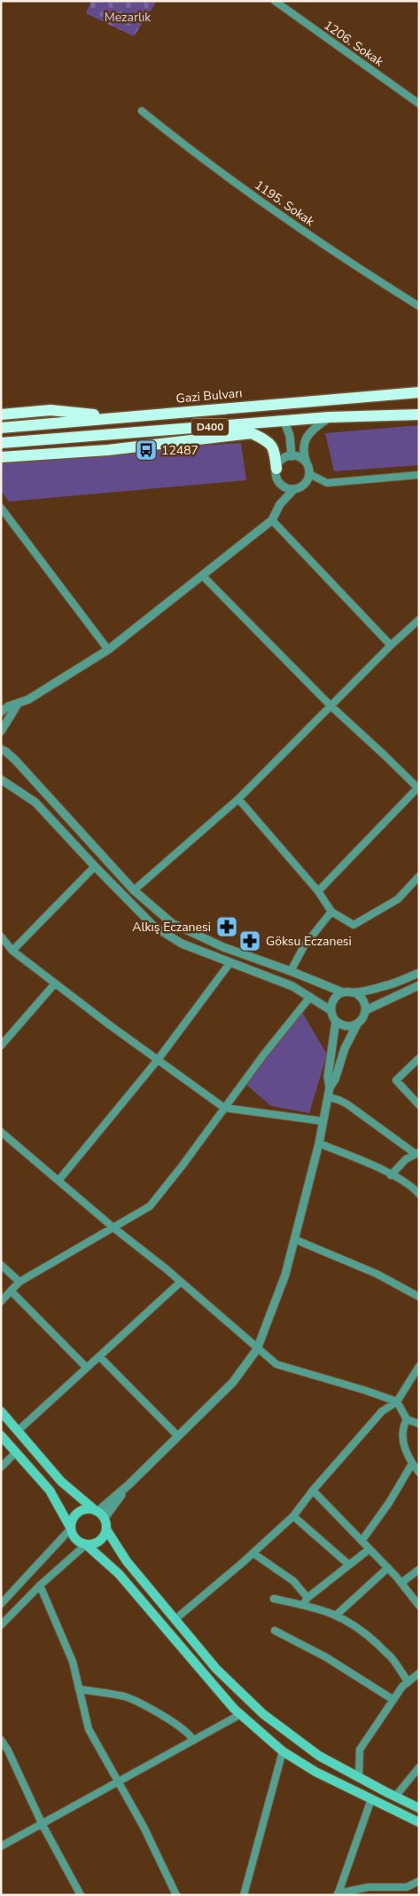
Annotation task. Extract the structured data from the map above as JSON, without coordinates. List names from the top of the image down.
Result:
{
  "streets": {
    "highway": ["Gazi Bulvarı", "D400"],
    "street": ["1206. Sokak", "1195. Sokak"]
  },
  "parks": ["Mezarlık"],
  "places": {
    "bus stop": ["12487"],
    "pharmacy": ["Alkış Eczanesi", "Göksu Eczanesi"]
  }
}
